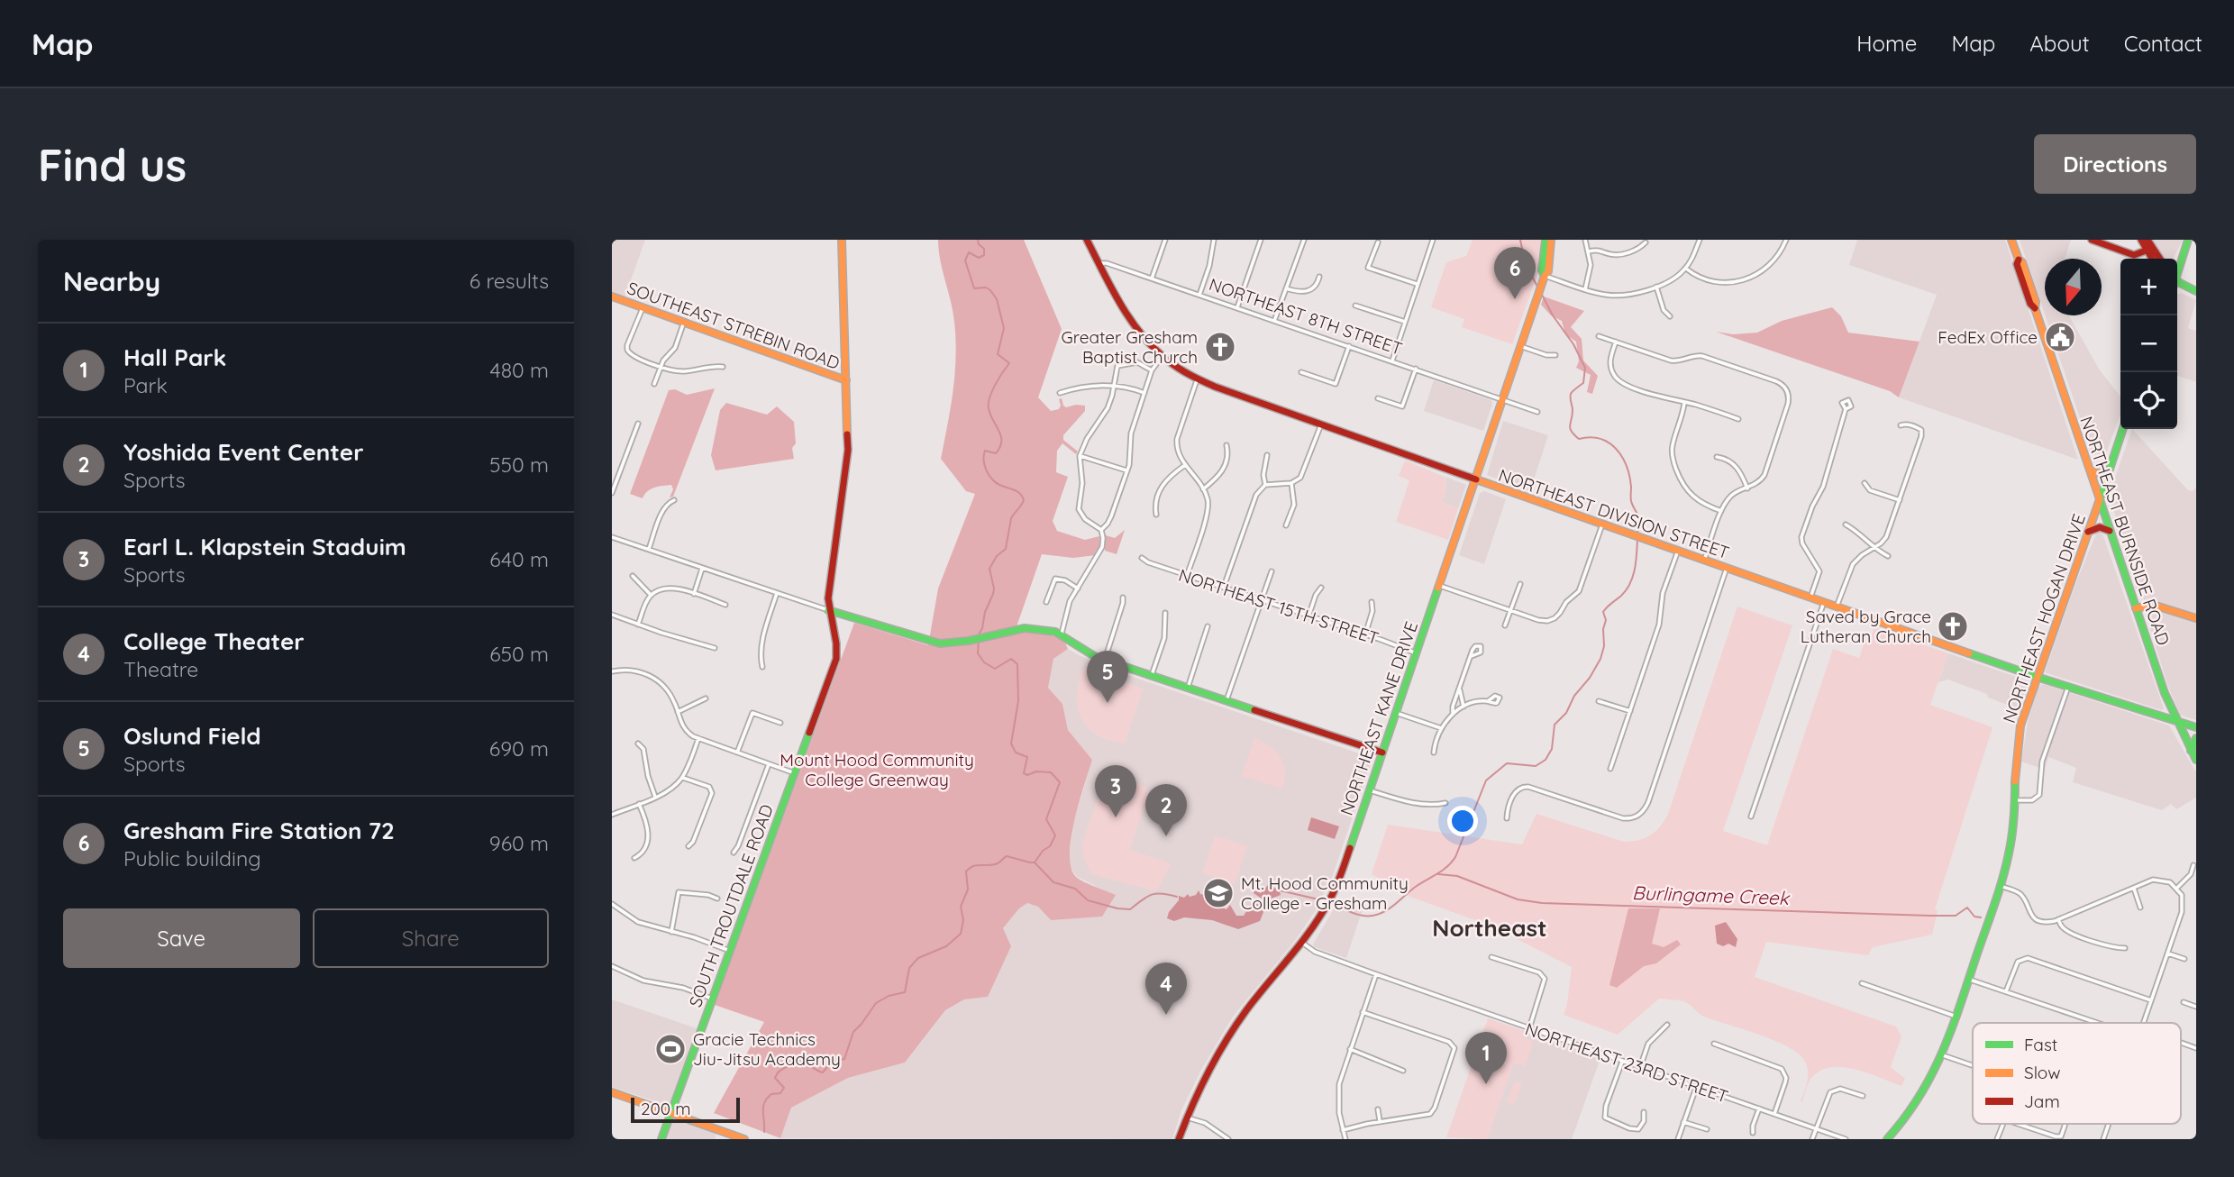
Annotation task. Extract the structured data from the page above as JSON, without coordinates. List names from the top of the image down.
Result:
{
  "streets": {
    "main road": [
      "SOUTHEAST STREBIN ROAD",
      "NORTHEAST DIVISION STREET",
      "NORTHEAST BURNSIDE ROAD",
      "NORTHEAST HOGAN DRIVE",
      "NORTHEAST KANE DRIVE",
      "SOUTH TROUTDALE ROAD"
    ],
    "street": ["NORTHEAST 8TH STREET", "NORTHEAST 15TH STREET", "NORTHEAST 23RD STREET"]
  },
  "crossings": [
    ["NORTHEAST 8TH STREET", "NORTHEAST DIVISION STREET"],
    ["NORTHEAST 8TH STREET", "NORTHEAST KANE DRIVE"],
    ["SOUTHEAST STREBIN ROAD", "SOUTH TROUTDALE ROAD"],
    ["NORTHEAST DIVISION STREET", "NORTHEAST BURNSIDE ROAD"],
    ["NORTHEAST DIVISION STREET", "NORTHEAST HOGAN DRIVE"],
    ["NORTHEAST DIVISION STREET", "NORTHEAST KANE DRIVE"],
    ["NORTHEAST BURNSIDE ROAD", "NORTHEAST HOGAN DRIVE"],
    ["NORTHEAST 15TH STREET", "NORTHEAST KANE DRIVE"],
    ["NORTHEAST KANE DRIVE", "NORTHEAST 23RD STREET"]
  ],
  "districts": ["Northeast"],
  "water": ["Burlingame Creek"],
  "parks": ["Mount Hood Community College Greenway"],
  "places": {
    "public building": ["FedEx Office"],
    "church": ["Greater Gresham Baptist Church", "Saved by Grace Lutheran Church"],
    "school or university": ["Mt. Hood Community College - Gresham"],
    "sports": ["Gracie Technics Jiu-Jitsu Academy"]
  },
  "legend": ["Fast", "Slow", "Jam"],
  "scale_bar": "200 m",
  "north": "bottom",
  "page": {
    "header": "Map",
    "nav": [
      "Home",
      "Map",
      "About",
      "Contact"
    ],
    "buttons": [
      "Directions",
      ["Save", "Share"]
    ],
    "title": "Find us",
    "heading": ["Nearby", "6 results"],
    "pins": [
      "6",
      "5",
      "3",
      "2",
      "4",
      "1"
    ],
    "map_buttons": ["+", "−"],
    "list": [
      {
        "mark": "1",
        "name": "Hall Park",
        "note": "Park",
        "value": "480 m"
      },
      {
        "mark": "2",
        "name": "Yoshida Event Center",
        "note": "Sports",
        "value": "550 m"
      },
      {
        "mark": "3",
        "name": "Earl L. Klapstein Staduim",
        "note": "Sports",
        "value": "640 m"
      },
      {
        "mark": "4",
        "name": "College Theater",
        "note": "Theatre",
        "value": "650 m"
      },
      {
        "mark": "5",
        "name": "Oslund Field",
        "note": "Sports",
        "value": "690 m"
      },
      {
        "mark": "6",
        "name": "Gresham Fire Station 72",
        "note": "Public building",
        "value": "960 m"
      }
    ],
    "scale": "200 m"
  }
}
